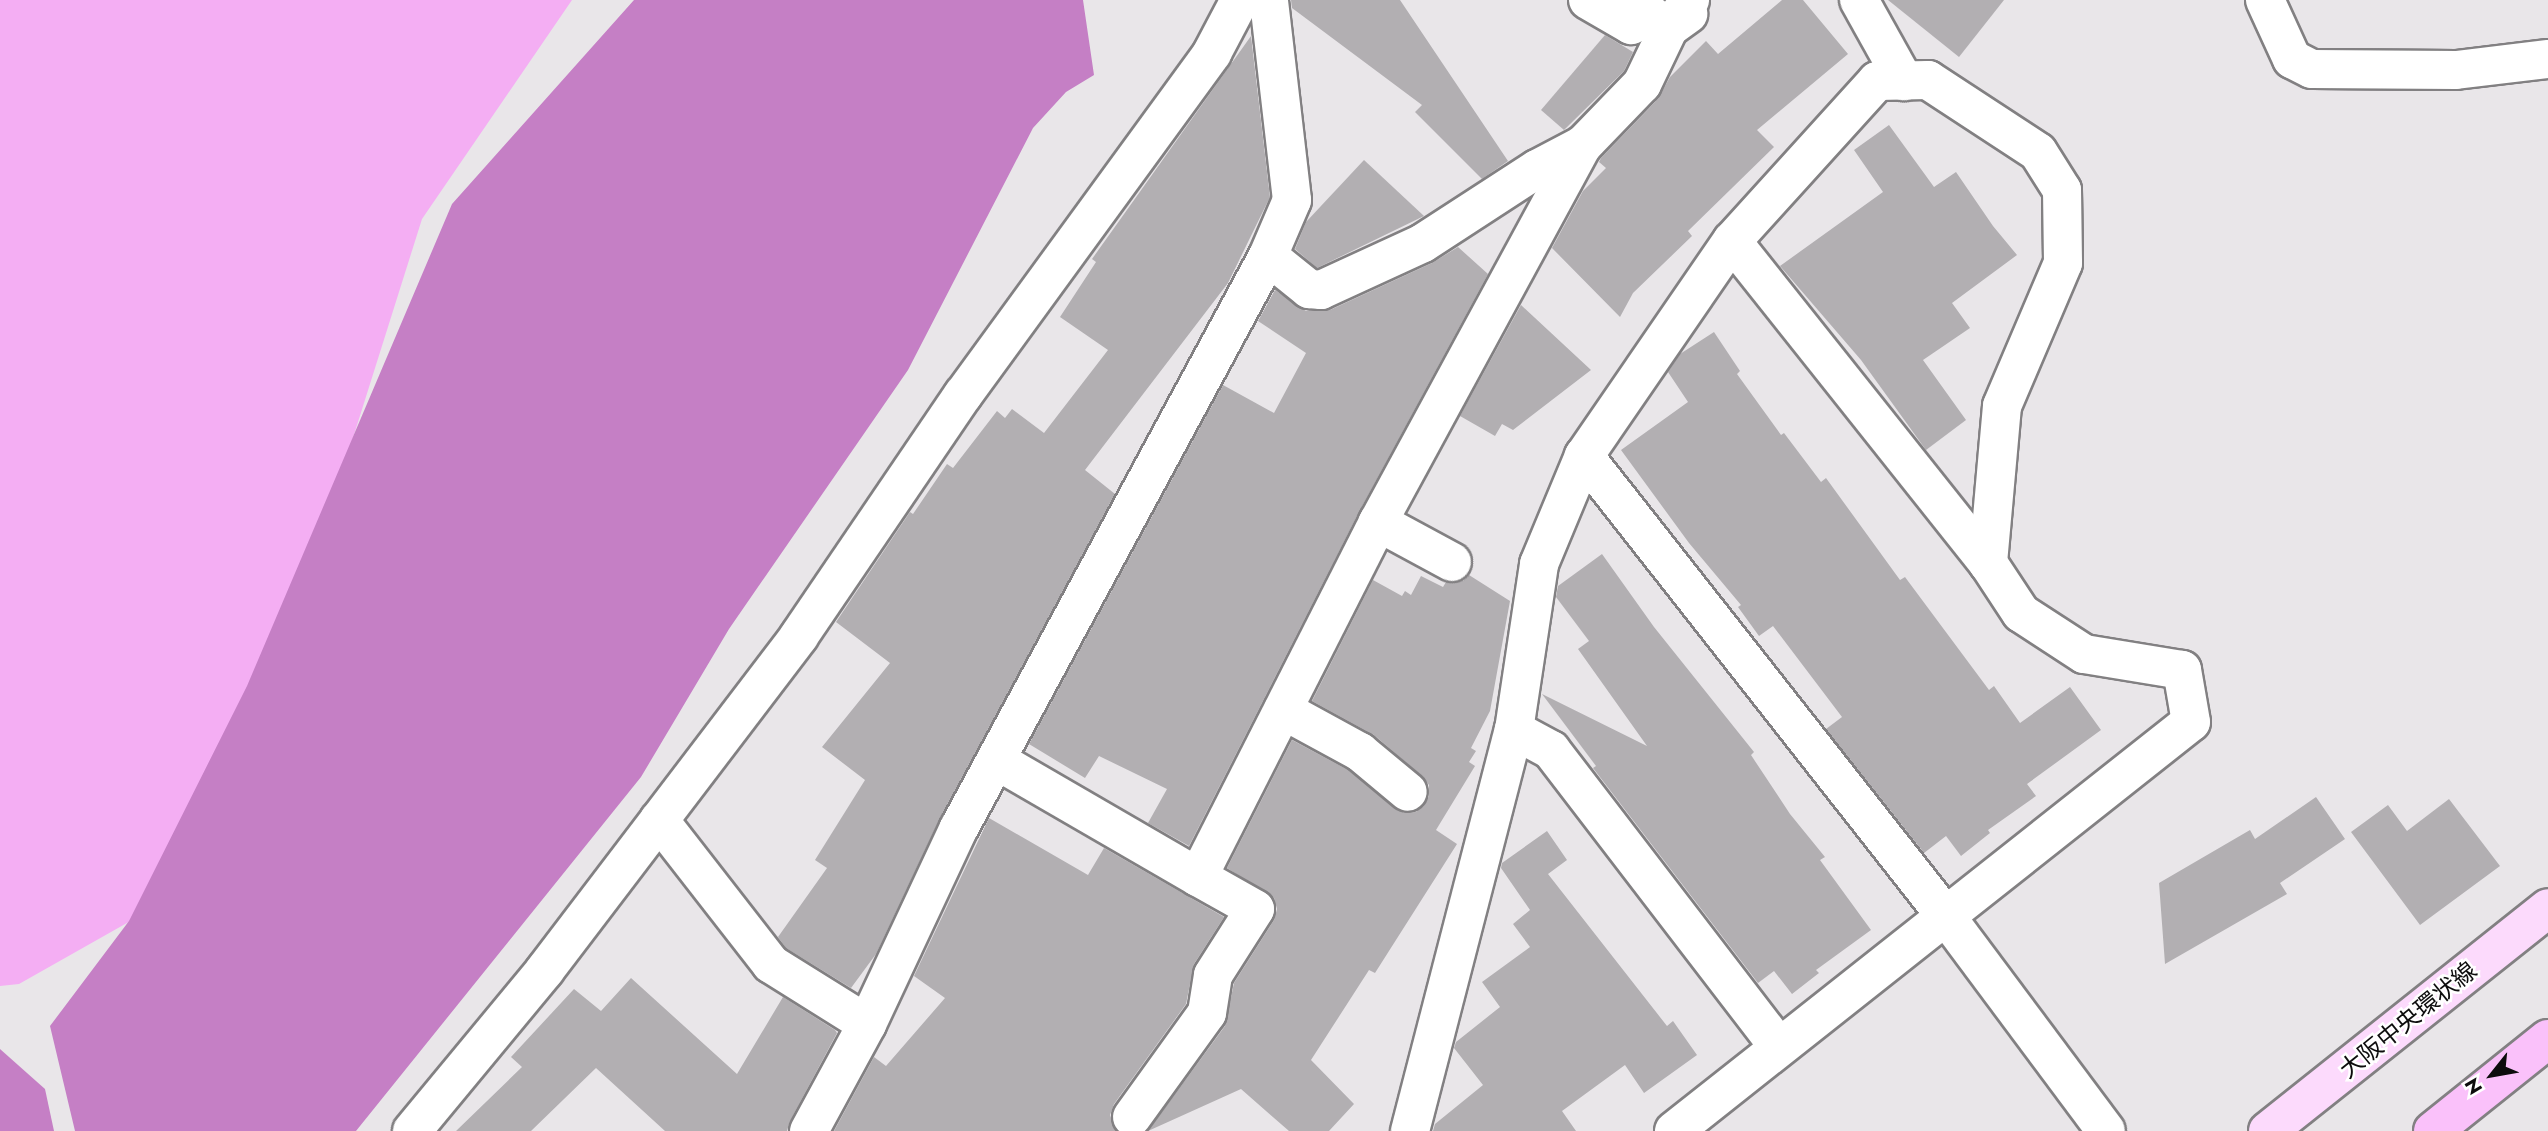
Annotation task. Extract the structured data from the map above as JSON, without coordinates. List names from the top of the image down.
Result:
{
  "streets": {
    "main road": ["大阪中央環状線"]
  },
  "north": "bottom left"
}
